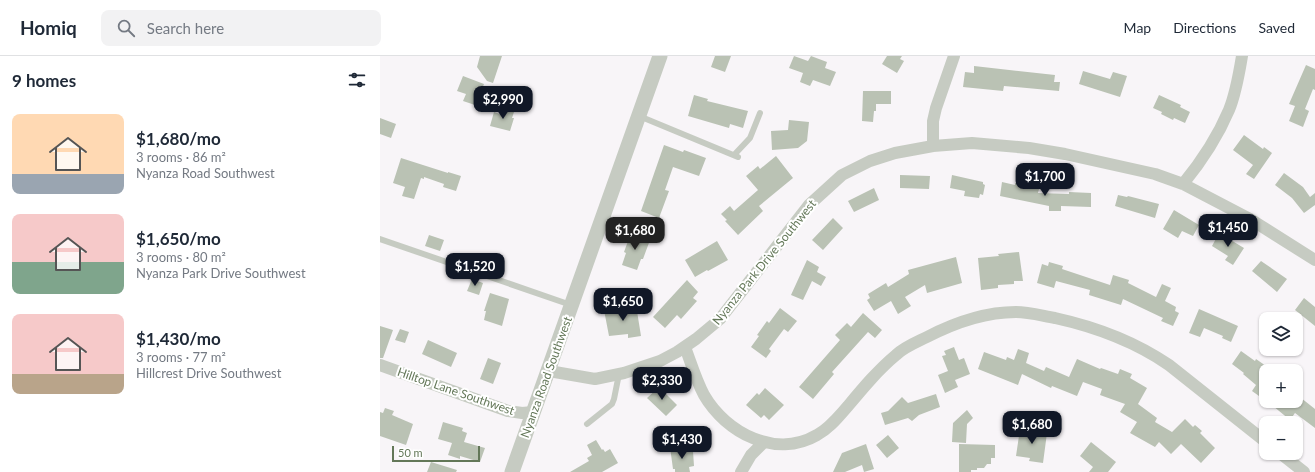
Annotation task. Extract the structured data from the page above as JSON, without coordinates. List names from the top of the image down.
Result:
{
  "streets": {
    "street": ["Nyanza Park Drive Southwest", "Nyanza Road Southwest", "Hilltop Lane Southwest"]
  },
  "crossings": [
    ["Nyanza Park Drive Southwest", "Nyanza Road Southwest"],
    ["Nyanza Road Southwest", "Hilltop Lane Southwest"]
  ],
  "scale_bar": "50 m",
  "page": {
    "header": "Homiq",
    "search": "Search here",
    "nav": ["Map", "Directions", "Saved"],
    "heading": "9 homes",
    "price": [
      "$2,990",
      "$1,700",
      "$1,450",
      "$1,680",
      "$1,520",
      "$1,650",
      "$2,330",
      "$1,680",
      "$1,430"
    ],
    "list": [
      {
        "name": "$1,680/mo",
        "note": "3 rooms · 86 m² · Nyanza Road Southwest"
      },
      {
        "name": "$1,650/mo",
        "note": "3 rooms · 80 m² · Nyanza Park Drive Southwest"
      },
      {
        "name": "$1,430/mo",
        "note": "3 rooms · 77 m² · Hillcrest Drive Southwest"
      }
    ],
    "map_buttons": ["+", "−"],
    "scale": "50 m"
  }
}
